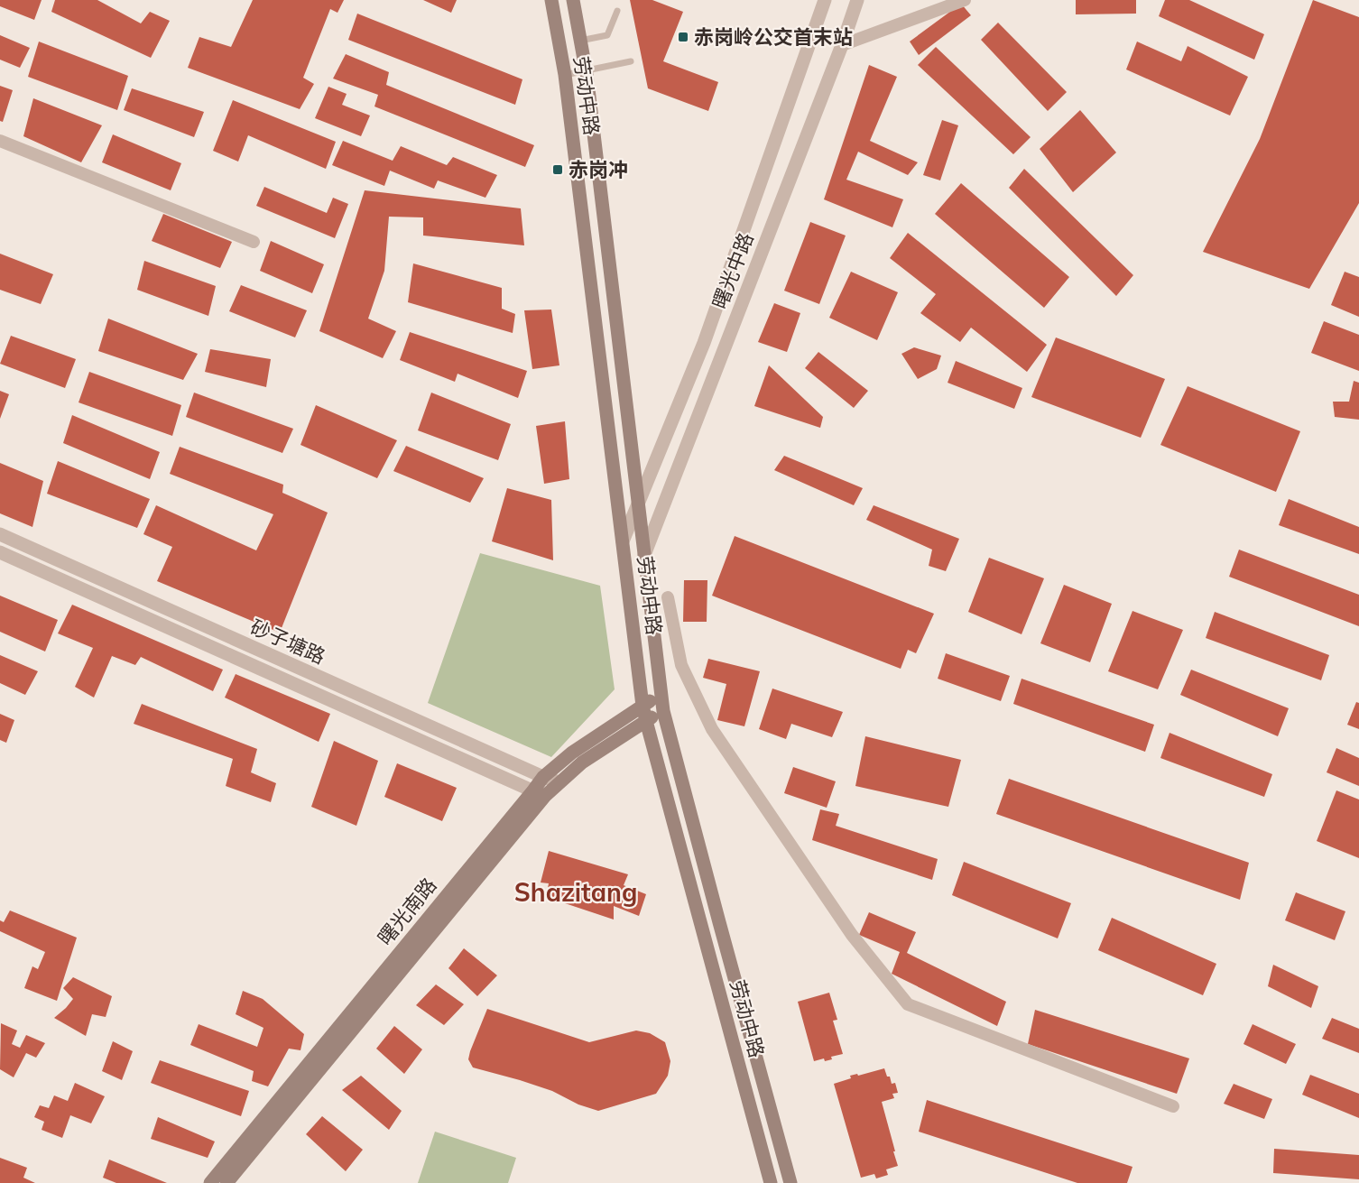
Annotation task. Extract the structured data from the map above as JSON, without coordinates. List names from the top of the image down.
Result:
{
  "streets": {
    "main road": ["劳动中路", "曙光南路"],
    "street": ["曙光中路", "砂子塘路"]
  },
  "crossings": [
    ["劳动中路", "曙光中路"],
    ["劳动中路", "曙光南路"],
    ["砂子塘路", "曙光南路"]
  ],
  "districts": ["Shazitang"],
  "places": {
    "transit": ["赤岗岭公交首末站", "赤岗冲"]
  }
}
